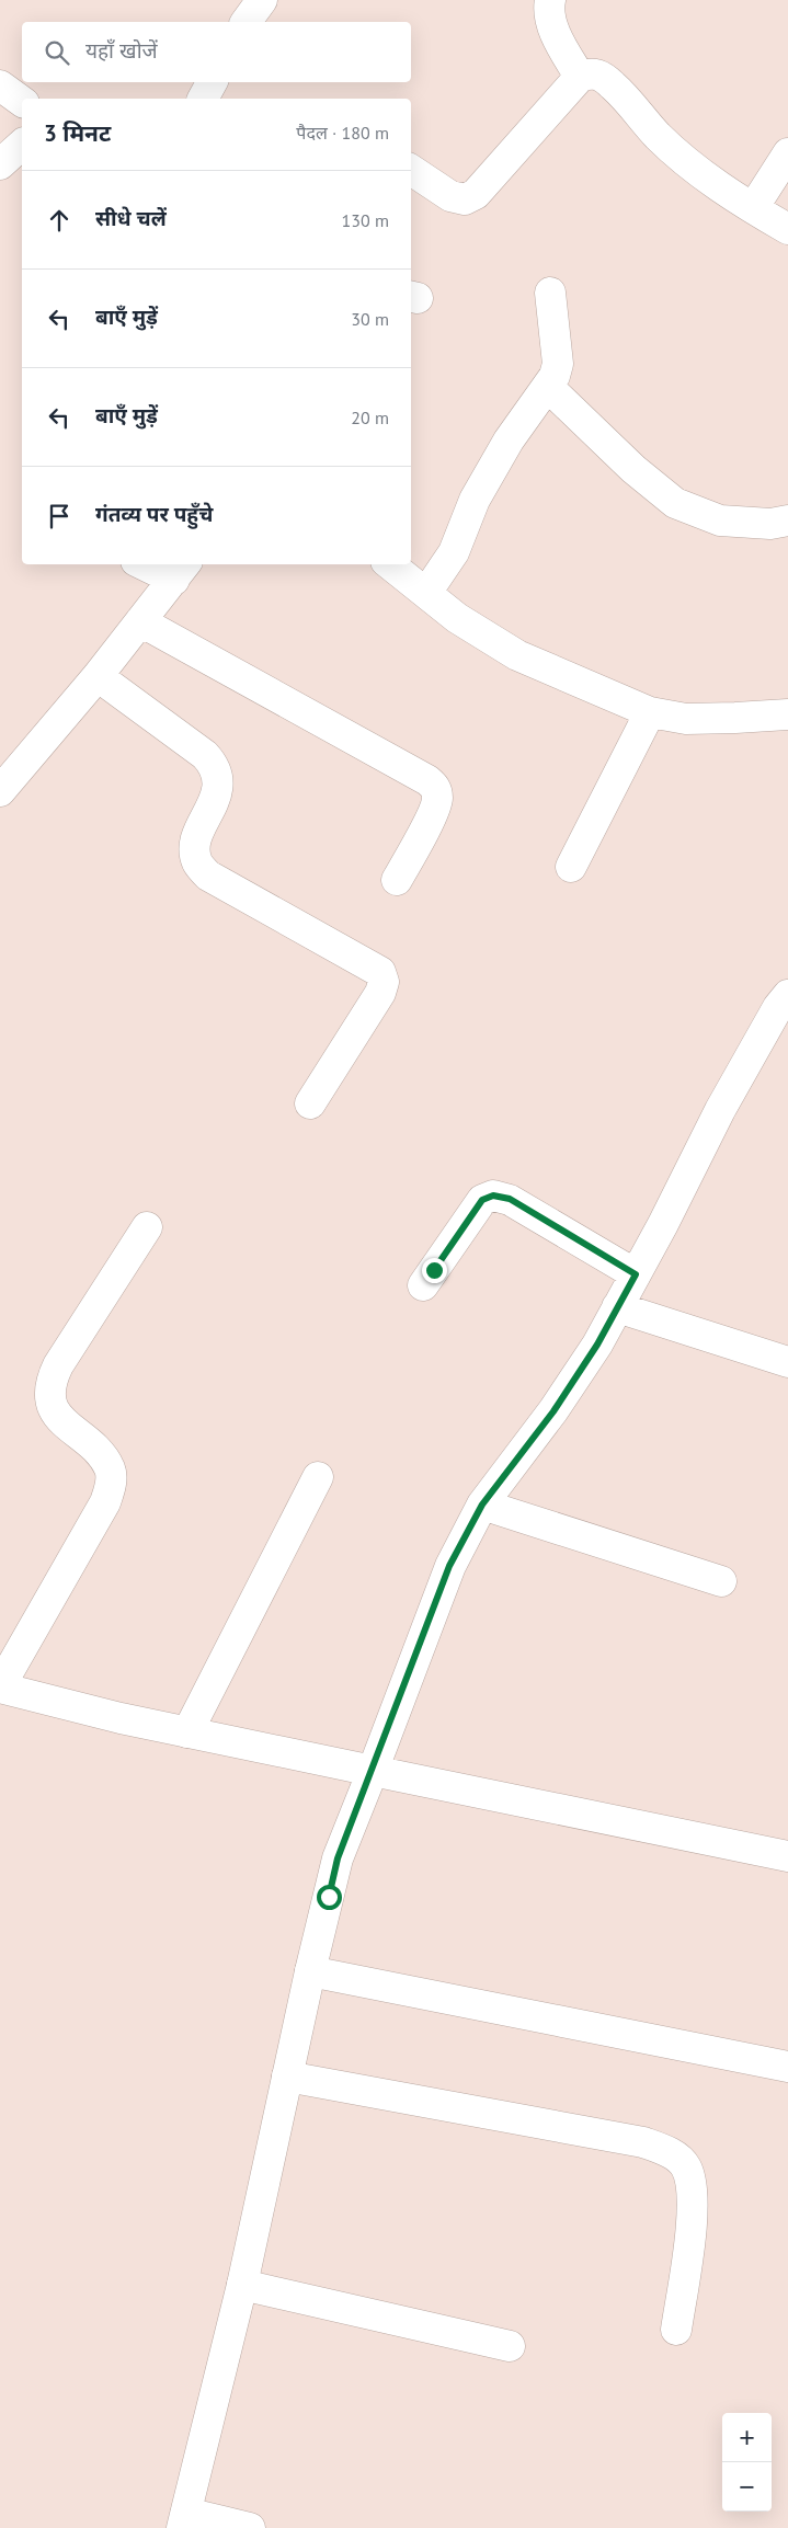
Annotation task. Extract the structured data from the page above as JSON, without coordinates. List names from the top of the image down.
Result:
{
  "page": {
    "search": "यहाँ खोजें",
    "heading": ["3 मिनट", "पैदल · 180 m"],
    "list": [
      ["सीधे चलें", "130 m"],
      ["बाएँ मुड़ें", "30 m"],
      ["बाएँ मुड़ें", "20 m"],
      "गंतव्य पर पहुँचे"
    ],
    "map_buttons": ["+", "−"]
  }
}
